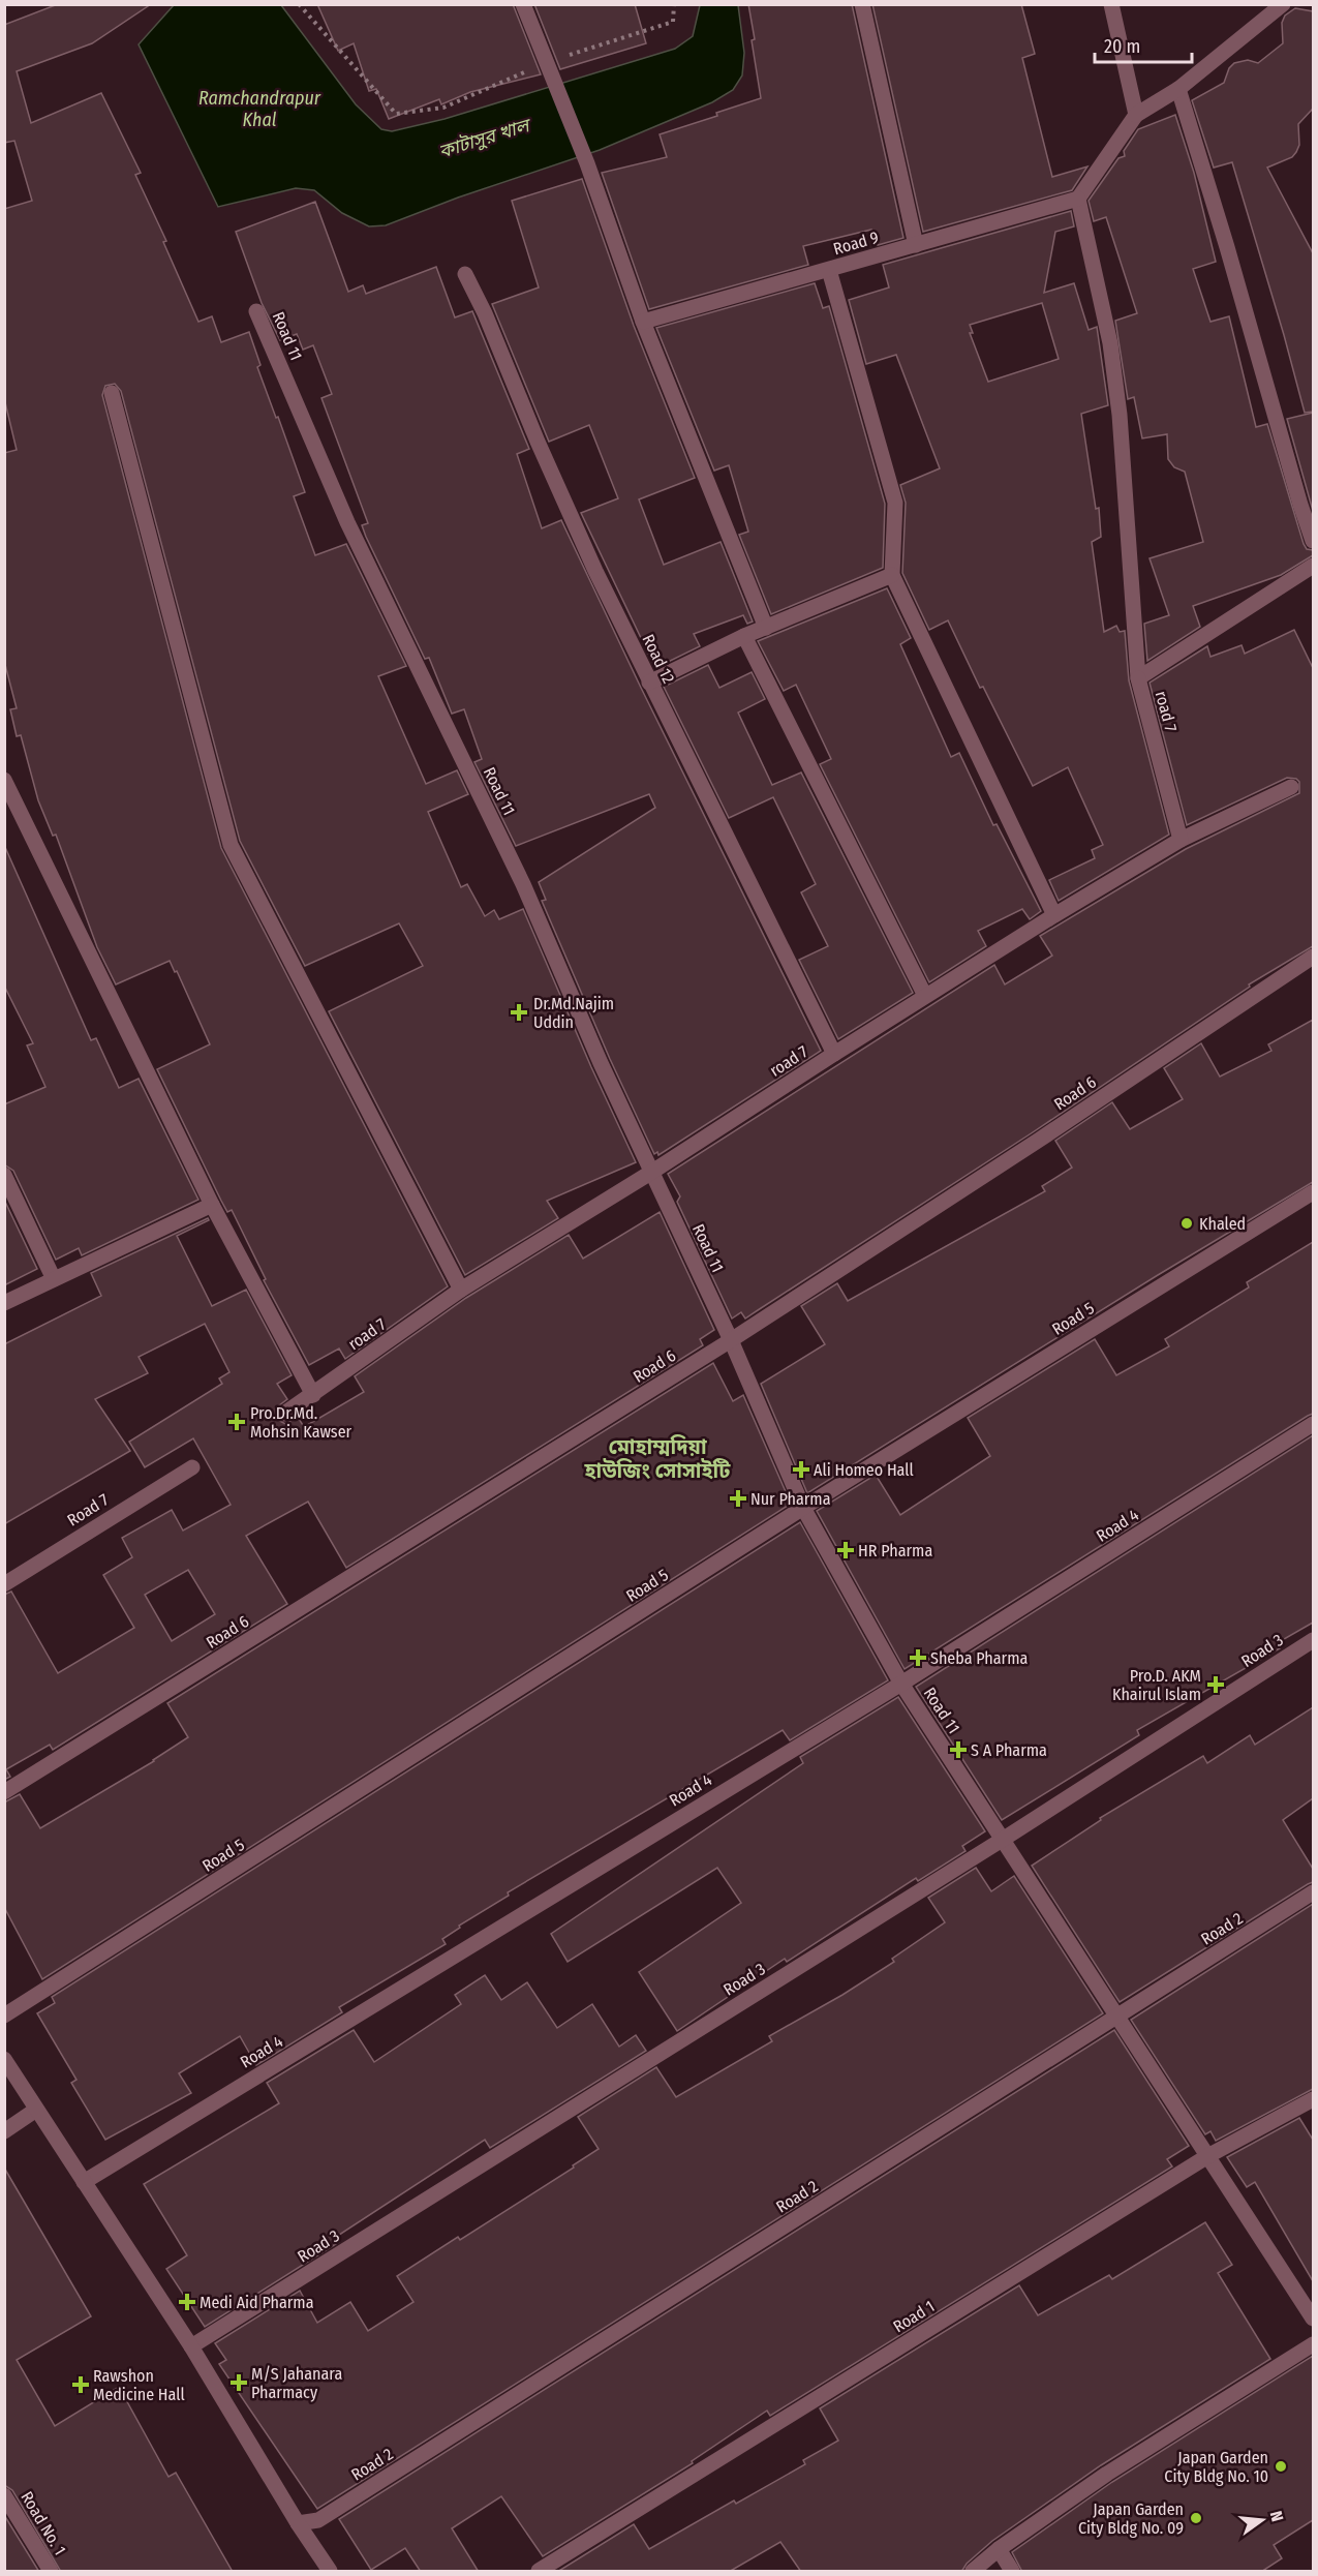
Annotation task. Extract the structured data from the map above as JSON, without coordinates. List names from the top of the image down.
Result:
{
  "streets": {
    "street": [
      "Road 9",
      "Road 11",
      "Road 12",
      "road 7",
      "Road 6",
      "Road 5",
      "Road 7",
      "Road 4",
      "Road 3",
      "Road 2",
      "Road 1",
      "Road No. 1"
    ]
  },
  "crossings": [
    ["Road 9", "road 7"],
    ["Road 11", "road 7"],
    ["Road 11", "Road 6"],
    ["Road 11", "Road 5"],
    ["Road 11", "Road 4"],
    ["Road 11", "Road 3"],
    ["Road 11", "Road 2"],
    ["Road 11", "Road 1"],
    ["Road 12", "road 7"]
  ],
  "districts": ["মোহাম্মদিয়া হাউজিং সোসাইটি"],
  "water": ["Ramchandrapur Khal", "কাটাসুর খাল"],
  "places": {
    "health": [
      "Dr.Md.Najim Uddin",
      "Pro.Dr.Md. Mohsin Kawser",
      "Ali Homeo Hall",
      "Nur Pharma",
      "HR Pharma",
      "Sheba Pharma",
      "Pro.D. AKM Khairul Islam",
      "S A Pharma",
      "Medi Aid Pharma",
      "M/S Jahanara Pharmacy",
      "Rawshon Medicine Hall"
    ],
    "other": ["Khaled", "Japan Garden City Bldg No. 10", "Japan Garden City Bldg No. 09"]
  },
  "scale_bar": "20 m",
  "north": "right"
}
